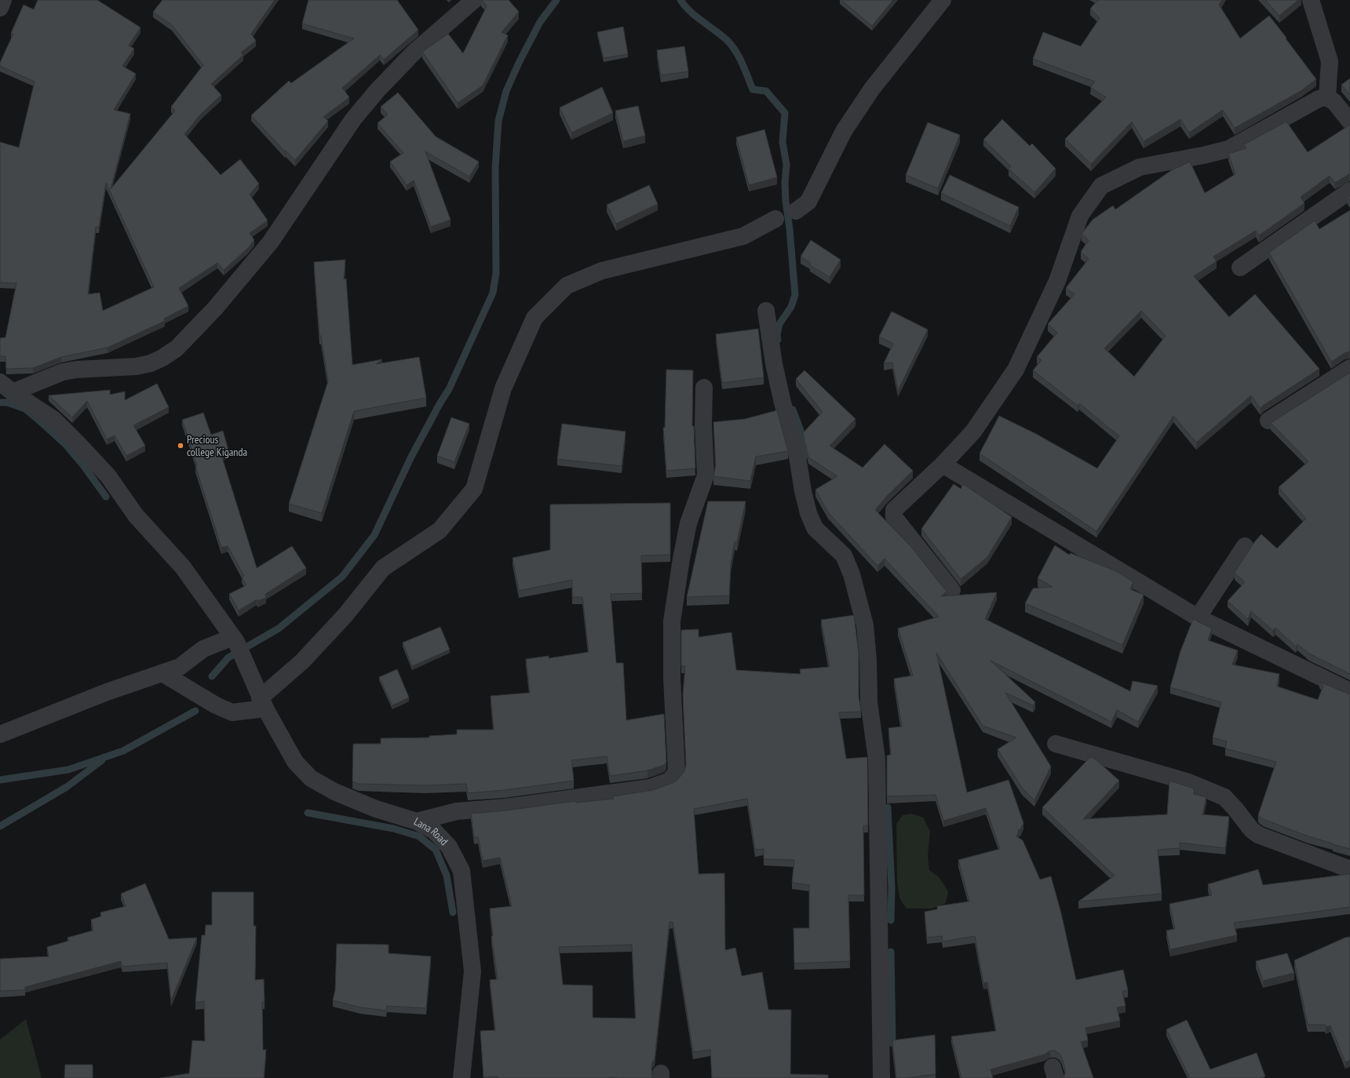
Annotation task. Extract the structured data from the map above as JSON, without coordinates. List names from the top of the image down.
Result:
{
  "streets": {
    "street": ["Lana Road"]
  },
  "places": ["Precious college Kiganda"]
}
